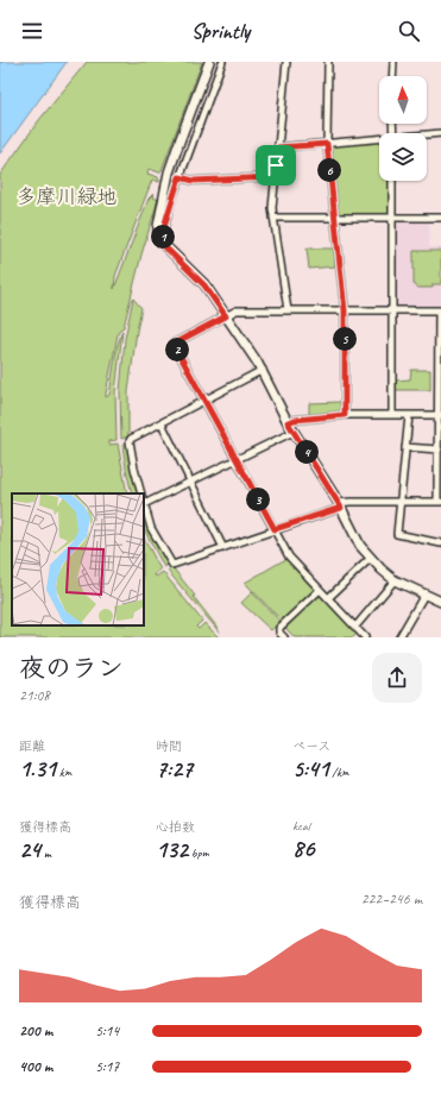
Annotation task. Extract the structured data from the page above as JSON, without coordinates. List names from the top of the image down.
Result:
{
  "parks": ["多摩川緑地"],
  "north": "top",
  "page": {
    "header": "Sprintly",
    "pins": [
      "6",
      "1",
      "5",
      "2",
      "4",
      "3"
    ],
    "heading": ["夜のラン", "21:08"],
    "stats": [
      ["距離", "1.31 km"],
      ["時間", "7:27"],
      ["ペース", "5:41 /km"],
      ["獲得標高", "24 m"],
      ["心拍数", "132 bpm"],
      ["kcal", "86"]
    ],
    "chart": ["獲得標高", "222–246 m"],
    "list": [
      {
        "name": "200 m",
        "note": "5:14"
      },
      {
        "name": "400 m",
        "note": "5:17"
      }
    ]
  }
}
